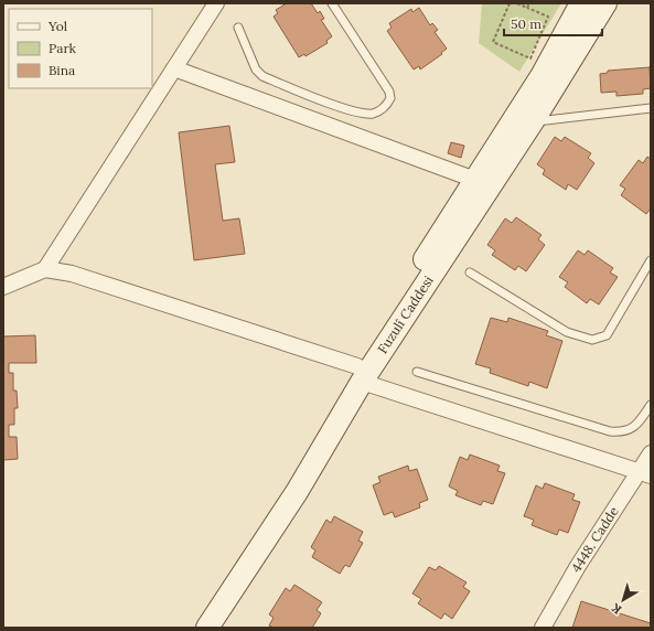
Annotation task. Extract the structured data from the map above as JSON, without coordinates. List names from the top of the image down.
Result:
{
  "streets": {
    "street": ["Fuzulî Caddesi", "4448. Cadde"]
  },
  "legend": ["Yol", "Park", "Bina"],
  "scale_bar": "50 m",
  "north": "bottom left"
}
